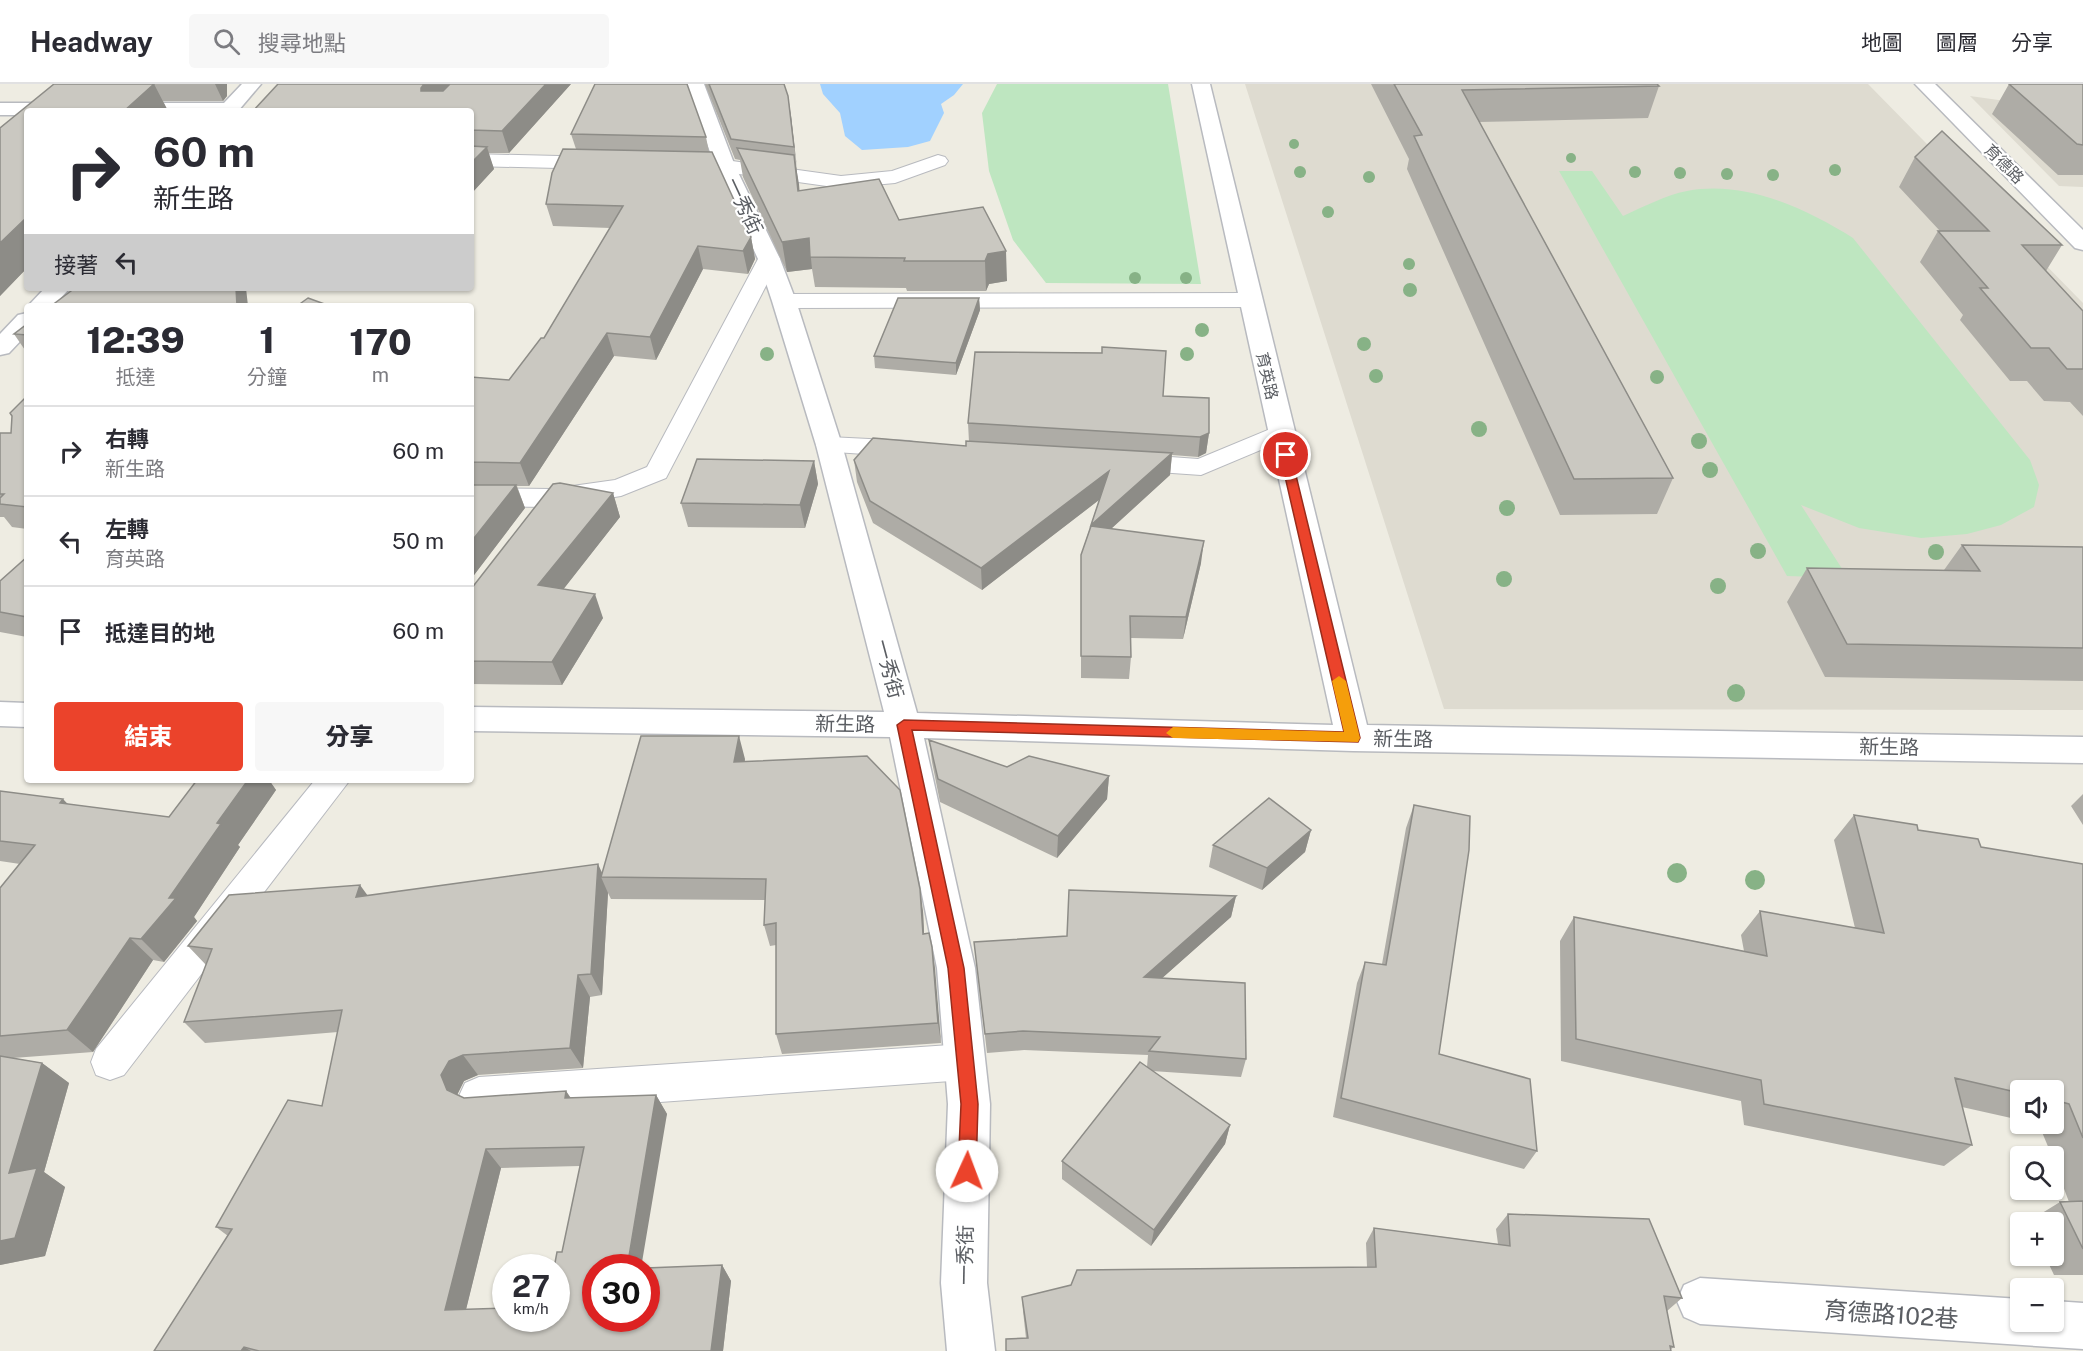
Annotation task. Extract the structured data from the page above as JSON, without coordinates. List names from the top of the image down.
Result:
{
  "streets": {
    "street": [
      "育德路",
      "一秀街",
      "育英路",
      "新生路",
      "育德路102巷"
    ]
  },
  "crossings": [
    ["一秀街", "新生路"],
    ["育英路", "新生路"]
  ],
  "page": {
    "header": "Headway",
    "search": "搜尋地點",
    "nav": ["地圖", "圖層", "分享"],
    "turn": ["60 m", "新生路"],
    "then": "接著",
    "eta": [
      "12:39",
      "抵達",
      "1",
      "分鐘",
      "170",
      "m"
    ],
    "list": [
      {
        "name": "右轉",
        "note": "新生路",
        "value": "60 m"
      },
      {
        "name": "左轉",
        "note": "育英路",
        "value": "50 m"
      },
      {
        "name": "抵達目的地",
        "value": "60 m"
      }
    ],
    "buttons": ["結束", "分享"],
    "map_buttons": ["+", "−"],
    "speed": "27 km/h",
    "limit": "30"
  }
}
